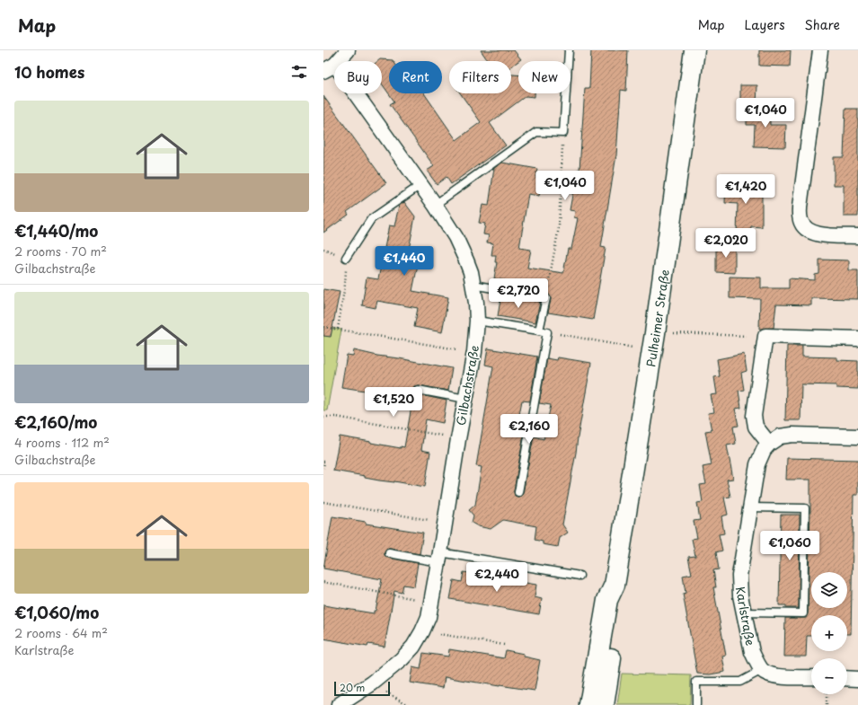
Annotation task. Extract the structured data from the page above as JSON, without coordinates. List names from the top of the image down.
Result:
{
  "streets": {
    "main road": ["Pulheimer Straße"],
    "street": ["Gilbachstraße", "Karlstraße"]
  },
  "scale_bar": "20 m",
  "page": {
    "header": "Map",
    "nav": ["Map", "Layers", "Share"],
    "heading": "10 homes",
    "chip": [
      "Buy",
      "Rent",
      "Filters",
      "New"
    ],
    "list": [
      {
        "name": "€1,440/mo",
        "note": "2 rooms · 70 m² · Gilbachstraße"
      },
      {
        "name": "€2,160/mo",
        "note": "4 rooms · 112 m² · Gilbachstraße"
      },
      {
        "name": "€1,060/mo",
        "note": "2 rooms · 64 m² · Karlstraße"
      }
    ],
    "price": [
      "€1,040",
      "€1,040",
      "€1,420",
      "€2,020",
      "€1,440",
      "€2,720",
      "€1,520",
      "€2,160",
      "€1,060",
      "€2,440"
    ],
    "map_buttons": ["+", "−"],
    "scale": "20 m"
  }
}
